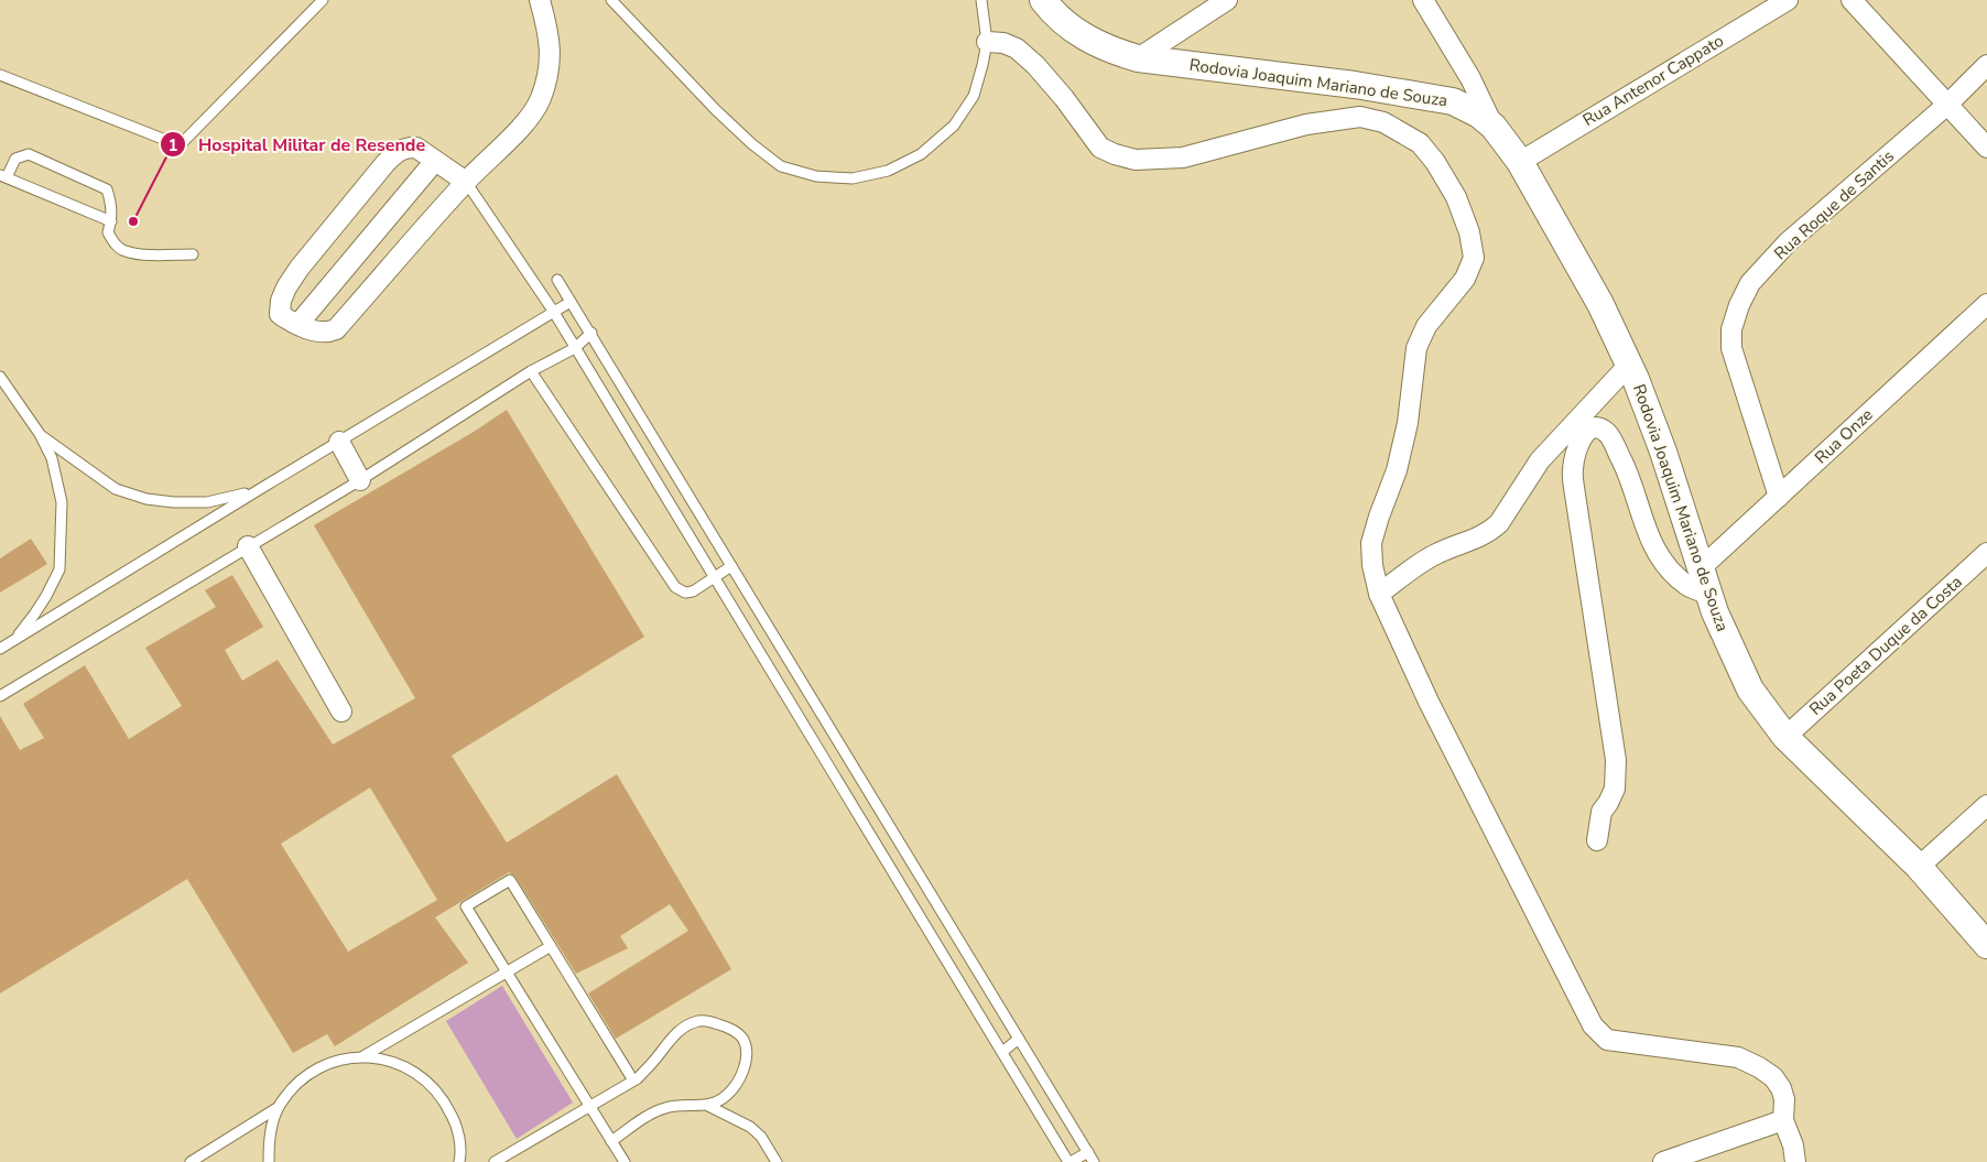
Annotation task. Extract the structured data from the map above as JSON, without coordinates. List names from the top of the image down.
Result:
{
  "streets": {
    "main road": ["Rodovia Joaquim Mariano de Souza"],
    "street": [
      "Rua Antenor Cappato",
      "Rua Roque de Santis",
      "Rua Onze",
      "Rua Poeta Duque da Costa"
    ]
  },
  "crossings": [
    ["Rua Antenor Cappato", "Rodovia Joaquim Mariano de Souza"],
    ["Rodovia Joaquim Mariano de Souza", "Rua Onze"],
    ["Rodovia Joaquim Mariano de Souza", "Rua Poeta Duque da Costa"],
    ["Rua Roque de Santis", "Rua Onze"]
  ],
  "places": ["Hospital Militar de Resende"]
}
